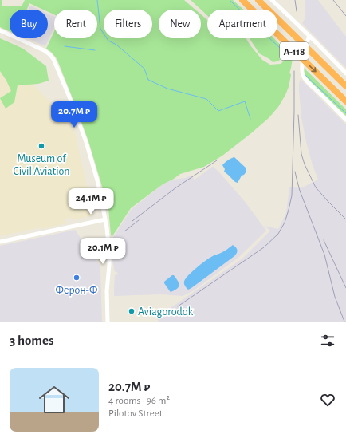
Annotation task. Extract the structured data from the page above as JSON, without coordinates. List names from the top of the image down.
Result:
{
  "streets": {
    "highway": ["А-118"]
  },
  "places": ["Museum of Civil Aviation", "Ферон-Ф", "Aviagorodok"],
  "page": {
    "chip": [
      "Buy",
      "Rent",
      "Filters",
      "New",
      "Apartment"
    ],
    "price": ["20.7M ₽", "24.1M ₽", "20.1M ₽"],
    "heading": "3 homes",
    "list": [
      {
        "name": "20.7M ₽",
        "note": "4 rooms · 96 m² · Pilotov Street"
      }
    ]
  }
}
